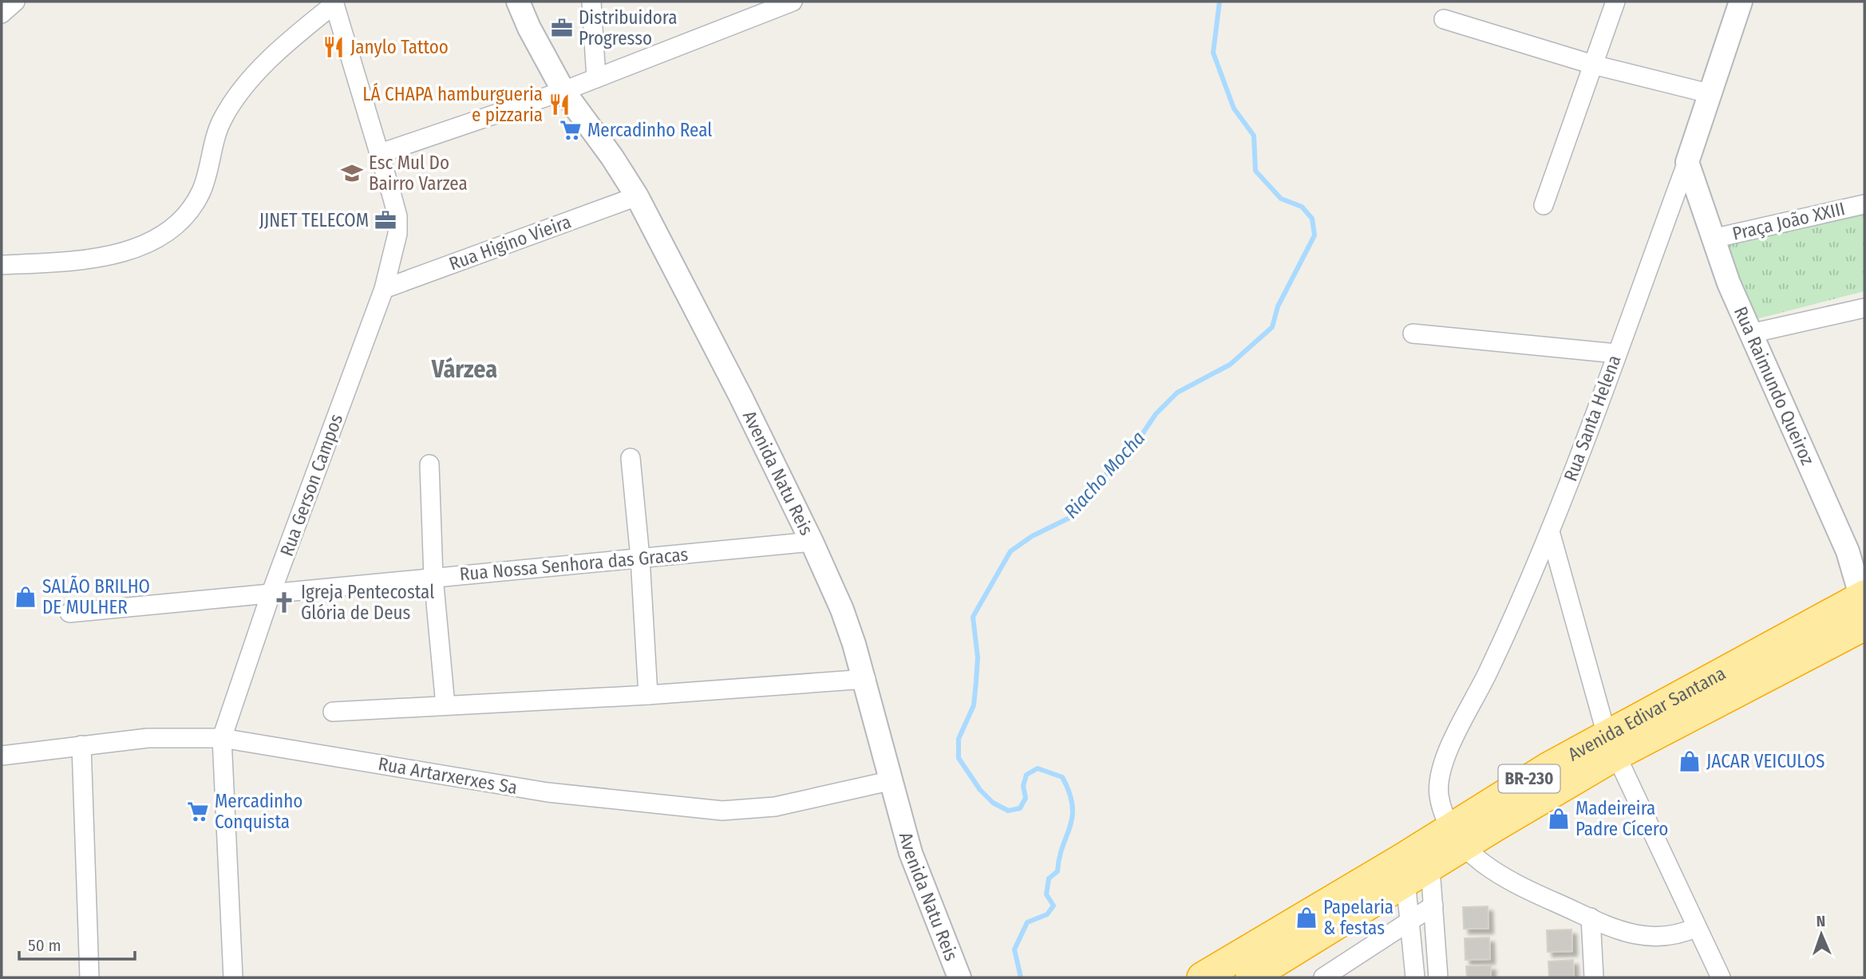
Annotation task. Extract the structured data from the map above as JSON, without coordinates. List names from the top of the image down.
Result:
{
  "streets": {
    "highway": ["Avenida Edivar Santana", "BR-230"],
    "street": [
      "Praça João XXIII",
      "Rua Higino Vieira",
      "Rua Raimundo Queiroz",
      "Rua Santa Helena",
      "Avenida Natu Reis",
      "Rua Gerson Campos",
      "Rua Nossa Senhora das Gracas",
      "Rua Artarxerxes Sa"
    ]
  },
  "crossings": [
    ["Praça João XXIII", "Rua Raimundo Queiroz"],
    ["Rua Higino Vieira", "Avenida Natu Reis"],
    ["Rua Higino Vieira", "Rua Gerson Campos"],
    ["Rua Raimundo Queiroz", "Rua Santa Helena"],
    ["Rua Raimundo Queiroz", "Avenida Edivar Santana"],
    ["Rua Santa Helena", "Avenida Edivar Santana"],
    ["Avenida Natu Reis", "Rua Nossa Senhora das Gracas"],
    ["Avenida Natu Reis", "Rua Artarxerxes Sa"],
    ["Rua Gerson Campos", "Rua Nossa Senhora das Gracas"],
    ["Rua Gerson Campos", "Rua Artarxerxes Sa"]
  ],
  "districts": ["Várzea"],
  "water": ["Riacho Mocha"],
  "places": {
    "office": ["Distribuidora Progresso", "JJNET TELECOM"],
    "restaurant": ["Janylo Tattoo", "LÁ CHAPA hamburgueria e pizzaria"],
    "supermarket": ["Mercadinho Real", "Mercadinho Conquista"],
    "school or university": ["Esc Mul Do Bairro Varzea"],
    "shop": [
      "SALÃO BRILHO DE MULHER",
      "JACAR VEICULOS",
      "Madeireira Padre Cícero",
      "Papelaria & festas"
    ],
    "church": ["Igreja Pentecostal Glória de Deus"]
  },
  "scale_bar": "50 m",
  "north": "top"
}
